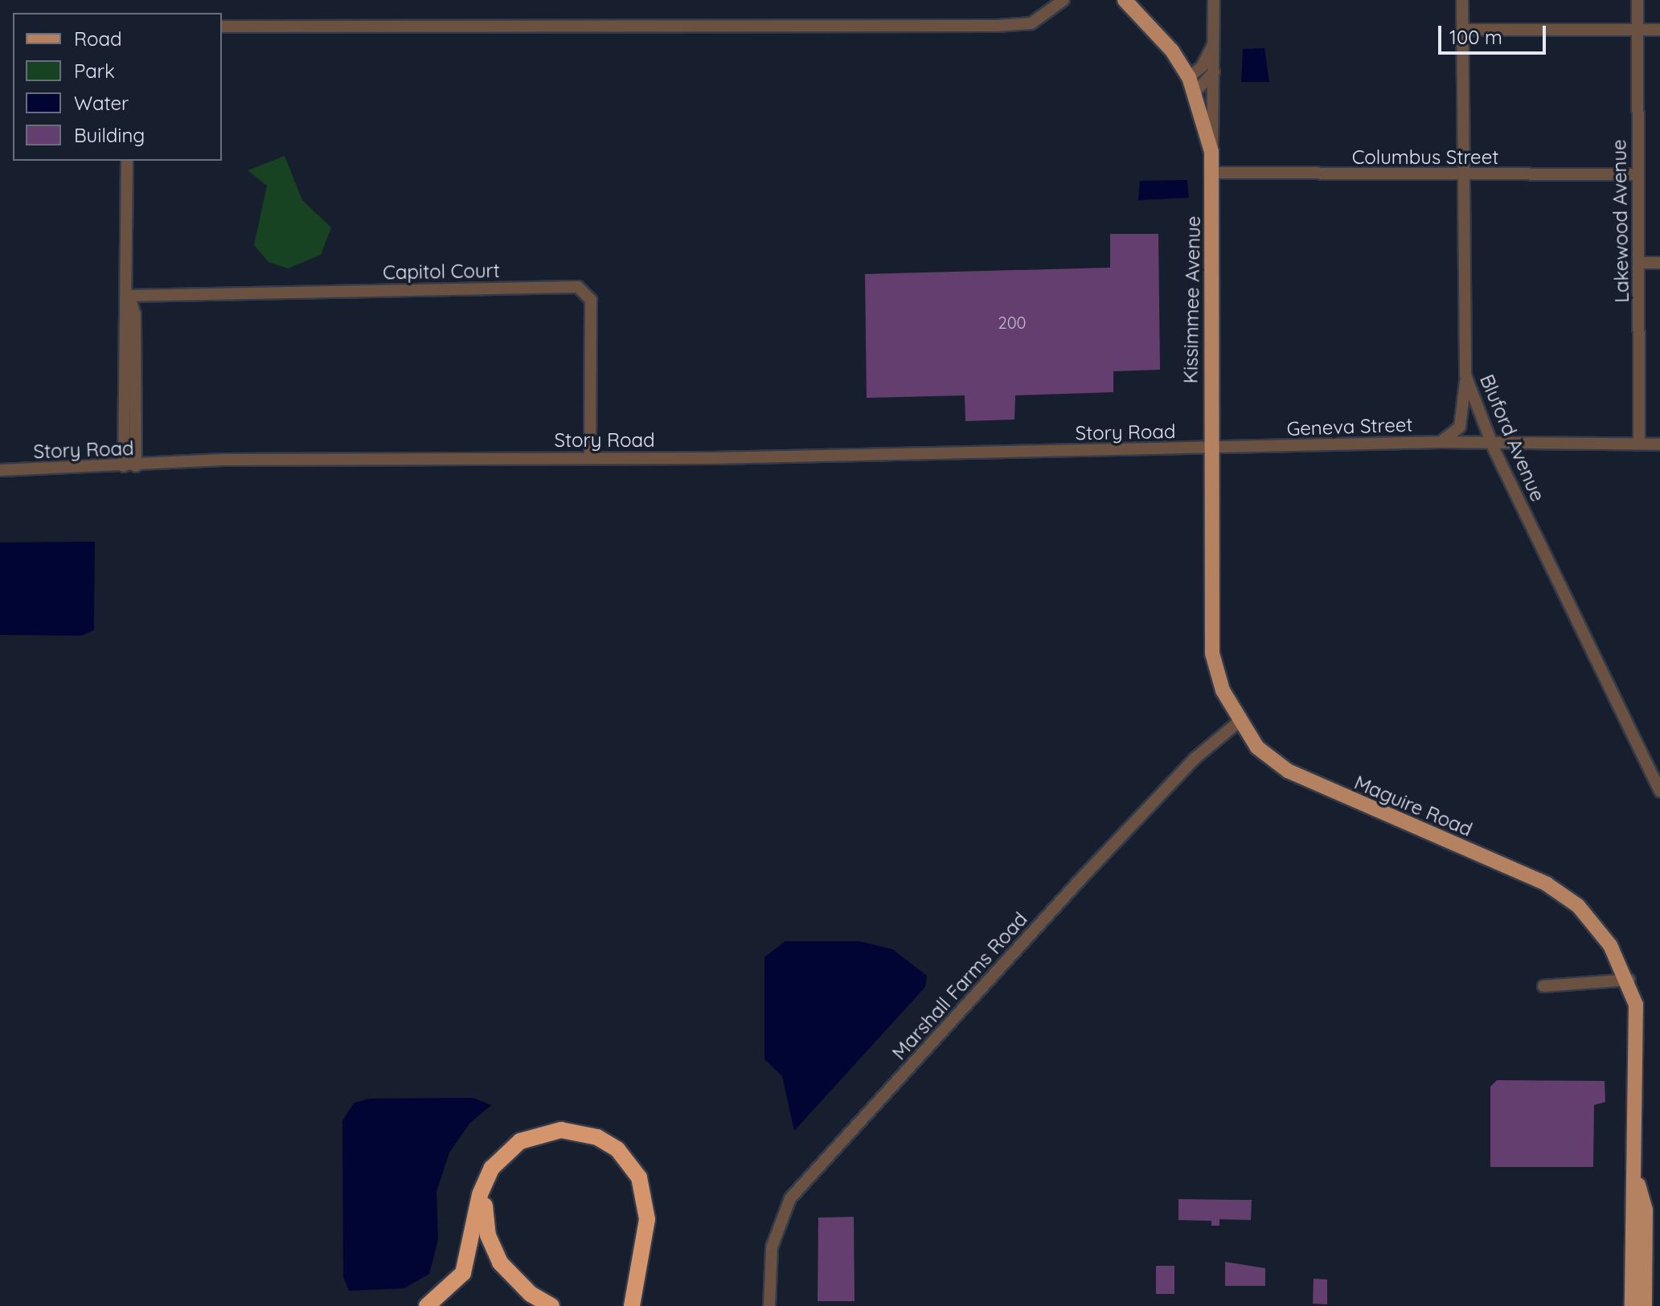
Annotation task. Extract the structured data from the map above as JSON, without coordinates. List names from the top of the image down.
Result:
{
  "streets": {
    "main road": ["Kissimmee Avenue", "Maguire Road"],
    "street": [
      "Columbus Street",
      "Lakewood Avenue",
      "Capitol Court",
      "Geneva Street",
      "Story Road",
      "Bluford Avenue",
      "Marshall Farms Road"
    ]
  },
  "crossings": [
    ["Columbus Street", "Lakewood Avenue"],
    ["Columbus Street", "Kissimmee Avenue"],
    ["Columbus Street", "Bluford Avenue"],
    ["Lakewood Avenue", "Geneva Street"],
    ["Capitol Court", "Story Road"],
    ["Kissimmee Avenue", "Geneva Street"],
    ["Kissimmee Avenue", "Story Road"],
    ["Kissimmee Avenue", "Maguire Road"],
    ["Geneva Street", "Story Road"],
    ["Geneva Street", "Bluford Avenue"],
    ["Geneva Street", "Maguire Road"],
    ["Story Road", "Maguire Road"],
    ["Maguire Road", "Marshall Farms Road"]
  ],
  "house_numbers": ["200"],
  "legend": [
    "Road",
    "Park",
    "Water",
    "Building"
  ],
  "scale_bar": "100 m"
}
